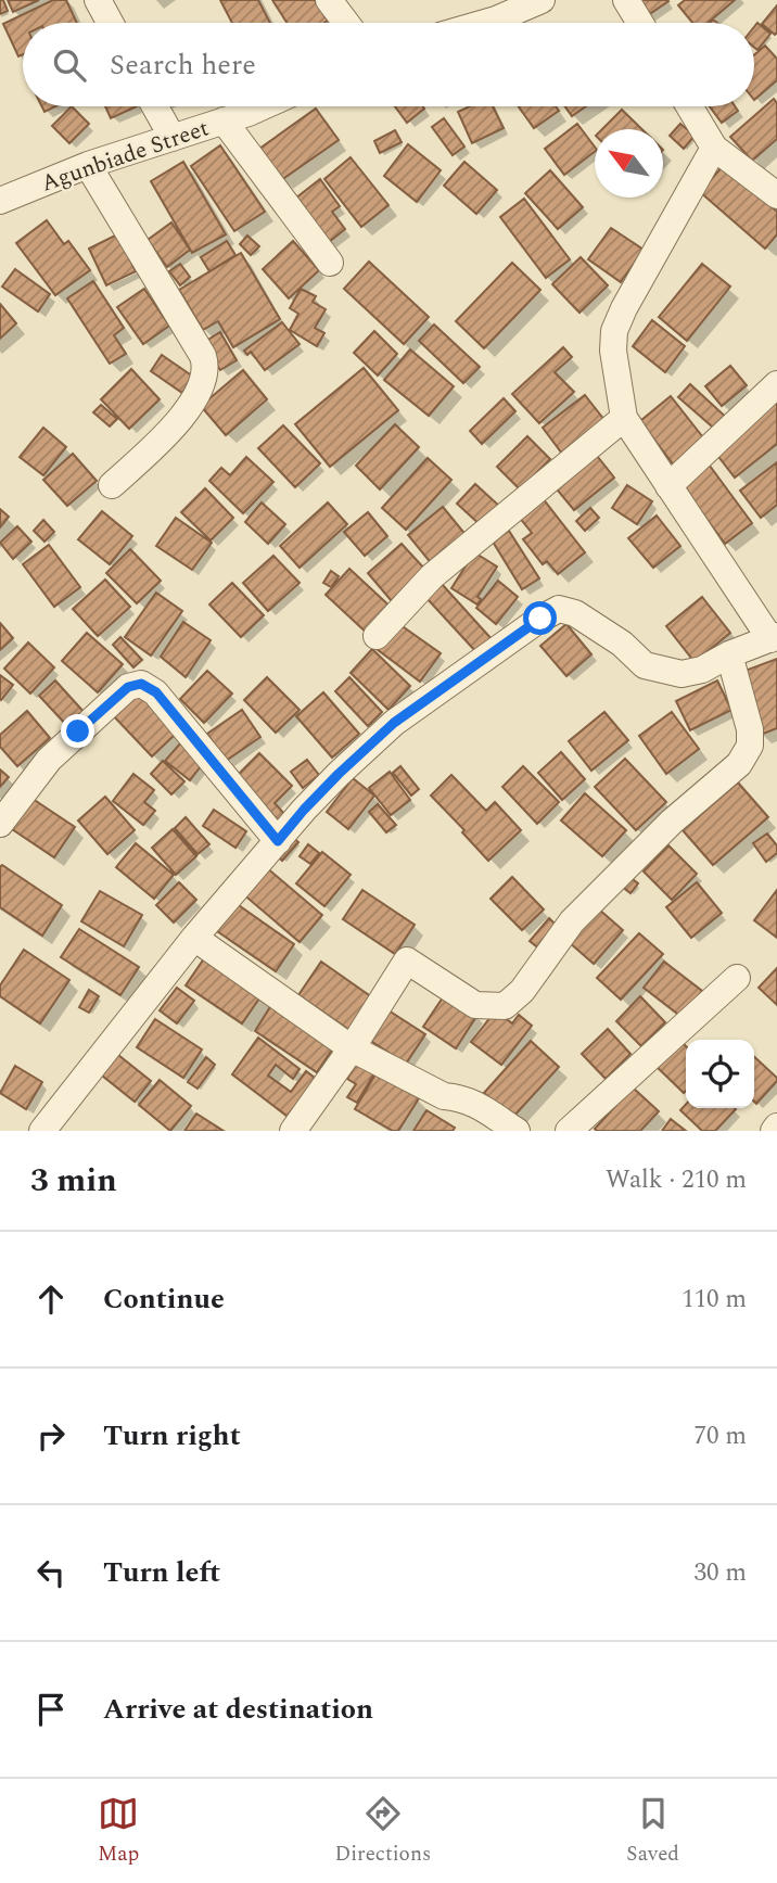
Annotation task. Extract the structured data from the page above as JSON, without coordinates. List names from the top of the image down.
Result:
{
  "streets": {
    "street": ["Agunbiade Street"]
  },
  "north": "top left",
  "page": {
    "search": "Search here",
    "heading": ["3 min", "Walk · 210 m"],
    "list": [
      ["Continue", "110 m"],
      ["Turn right", "70 m"],
      ["Turn left", "30 m"],
      "Arrive at destination"
    ],
    "nav": ["Map", "Directions", "Saved"]
  }
}
